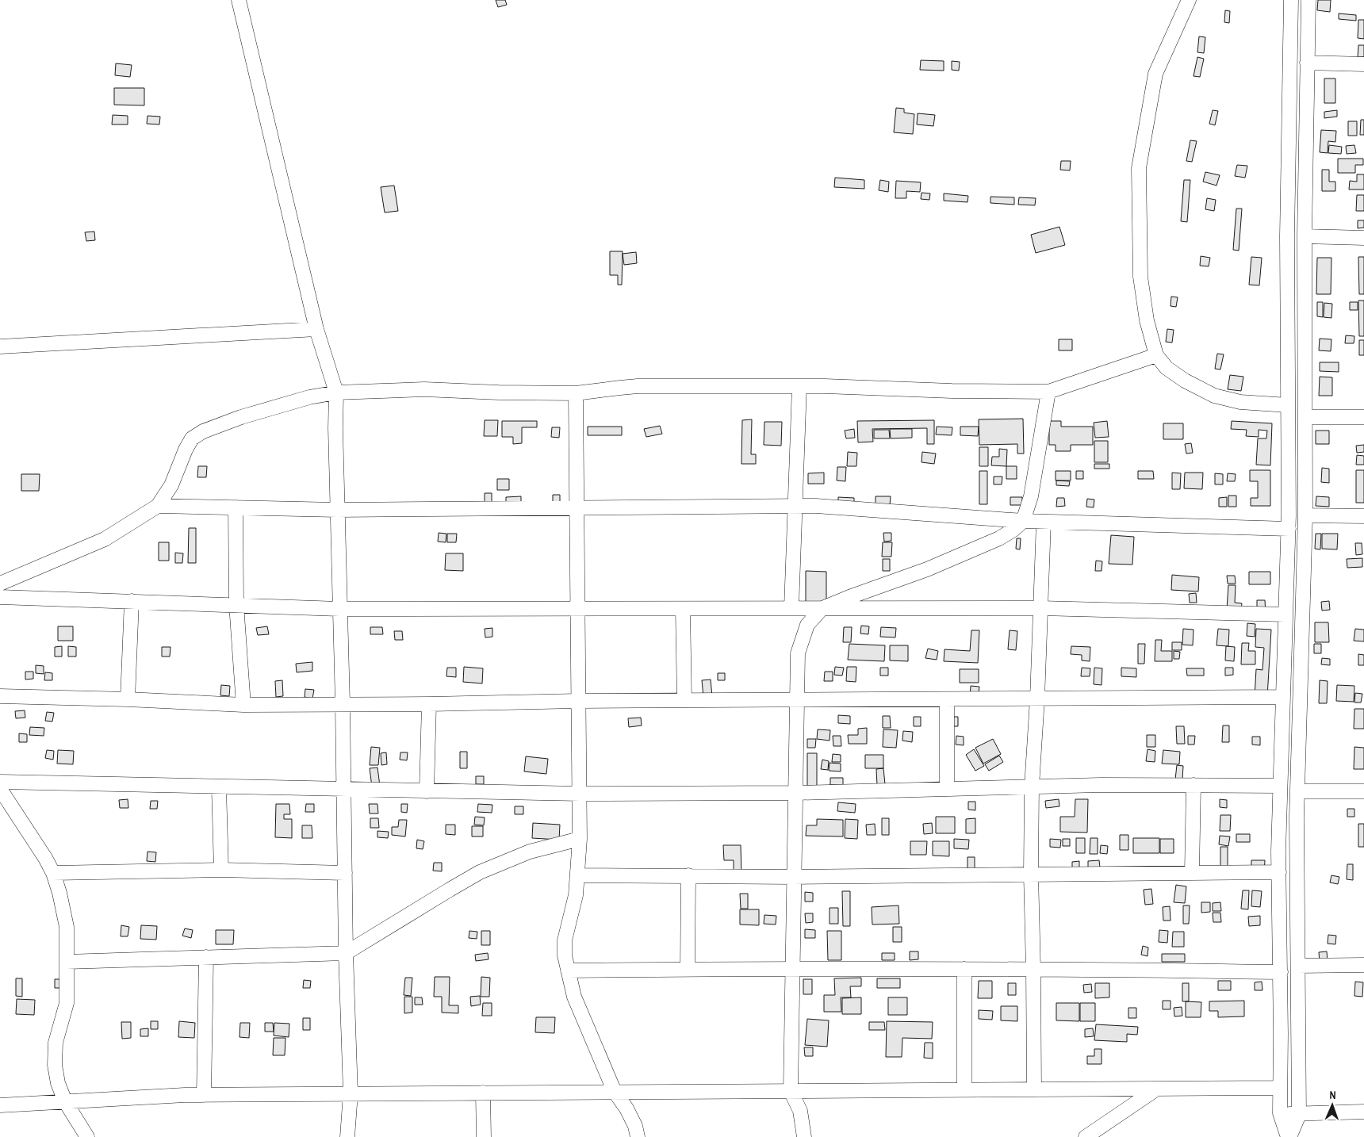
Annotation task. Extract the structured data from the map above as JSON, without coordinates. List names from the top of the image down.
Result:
{
  "north": "top"
}
